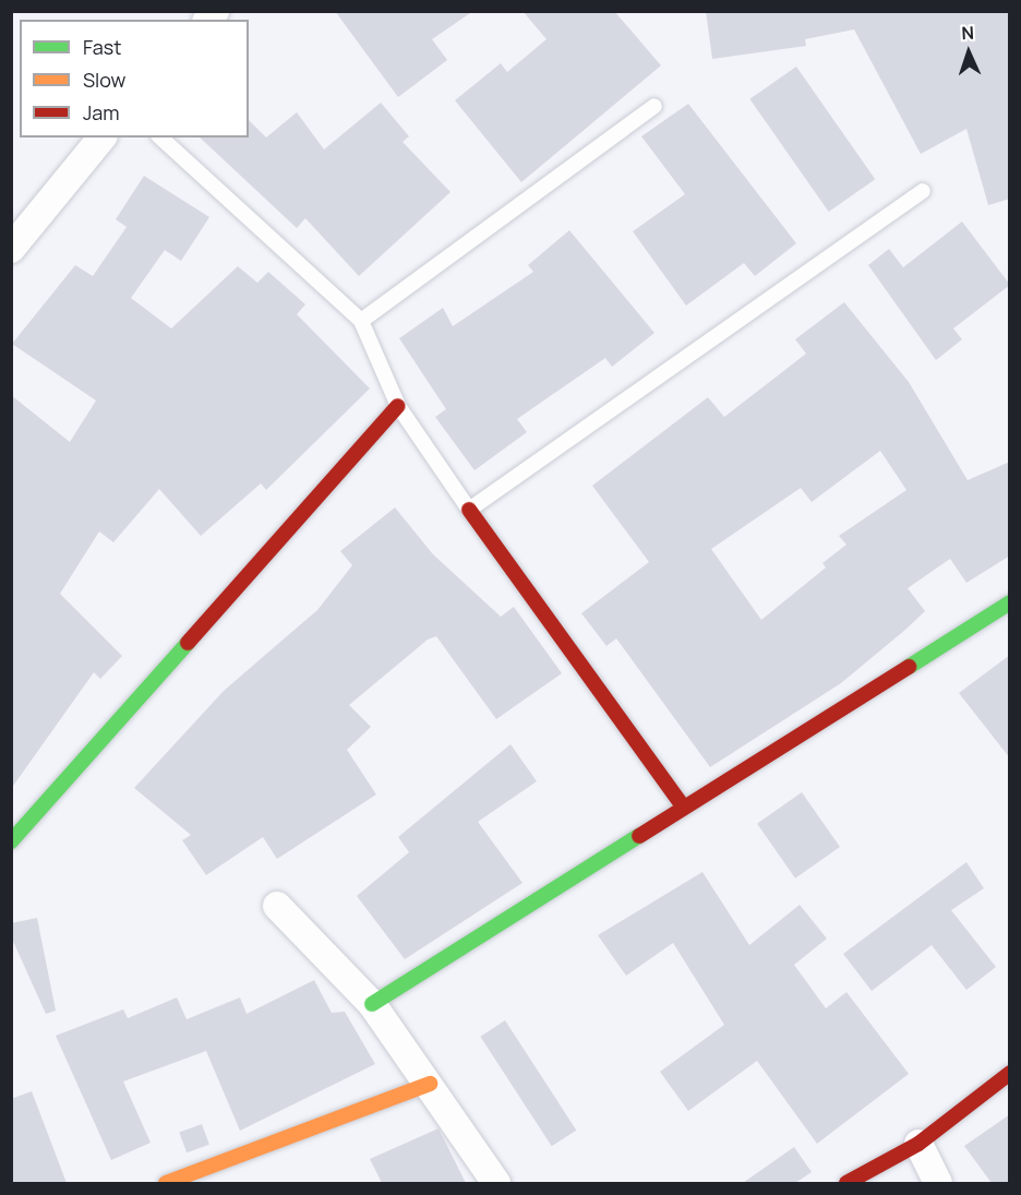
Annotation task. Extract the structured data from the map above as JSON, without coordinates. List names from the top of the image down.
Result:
{
  "legend": ["Fast", "Slow", "Jam"],
  "north": "top"
}
